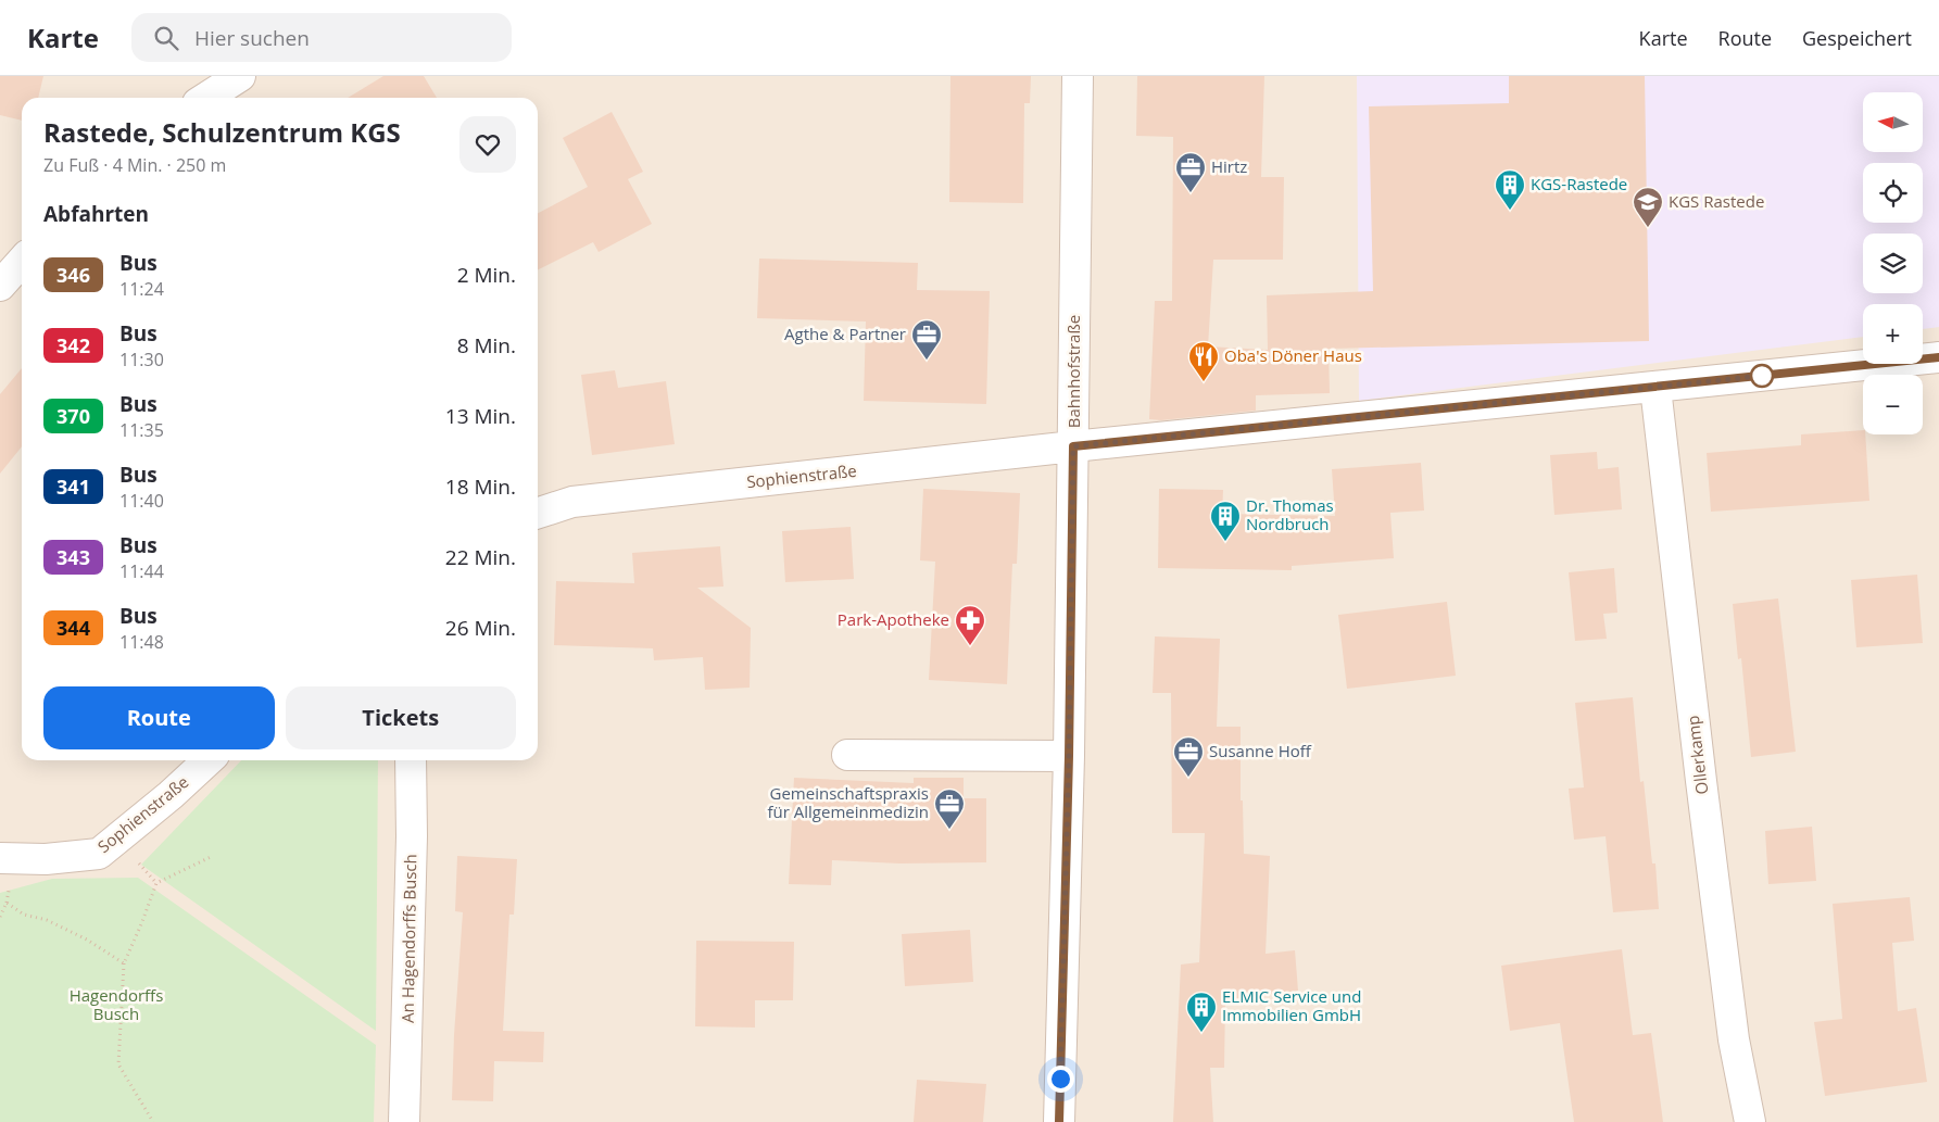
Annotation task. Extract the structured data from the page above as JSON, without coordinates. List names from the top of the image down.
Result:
{
  "streets": {
    "street": [
      "Bahnhofstraße",
      "Sophienstraße",
      "Ollerkamp",
      "An Hagendorffs Busch"
    ]
  },
  "crossings": [
    ["Bahnhofstraße", "Sophienstraße"],
    ["Sophienstraße", "Ollerkamp"]
  ],
  "parks": ["Hagendorffs Busch"],
  "places": {
    "office": [
      "Hirtz",
      "Agthe & Partner",
      "Susanne Hoff",
      "Gemeinschaftspraxis für Allgemeinmedizin"
    ],
    "building": ["KGS-Rastede", "Dr. Thomas Nordbruch", "ELMIC Service und Immobilien GmbH"],
    "school or university": ["KGS Rastede"],
    "restaurant": ["Oba's Döner Haus"],
    "pharmacy": ["Park-Apotheke"]
  },
  "lines": ["bus line 346"],
  "north": "left",
  "page": {
    "header": "Karte",
    "search": "Hier suchen",
    "nav": ["Karte", "Route", "Gespeichert"],
    "map_buttons": ["+", "−"],
    "heading": [
      ["Rastede, Schulzentrum KGS", "Zu Fuß · 4 Min. · 250 m"],
      "Abfahrten"
    ],
    "list": [
      {
        "mark": "346",
        "name": "Bus",
        "note": "11:24",
        "value": "2 Min."
      },
      {
        "mark": "342",
        "name": "Bus",
        "note": "11:30",
        "value": "8 Min."
      },
      {
        "mark": "370",
        "name": "Bus",
        "note": "11:35",
        "value": "13 Min."
      },
      {
        "mark": "341",
        "name": "Bus",
        "note": "11:40",
        "value": "18 Min."
      },
      {
        "mark": "343",
        "name": "Bus",
        "note": "11:44",
        "value": "22 Min."
      },
      {
        "mark": "344",
        "name": "Bus",
        "note": "11:48",
        "value": "26 Min."
      }
    ],
    "buttons": ["Route", "Tickets"]
  }
}
